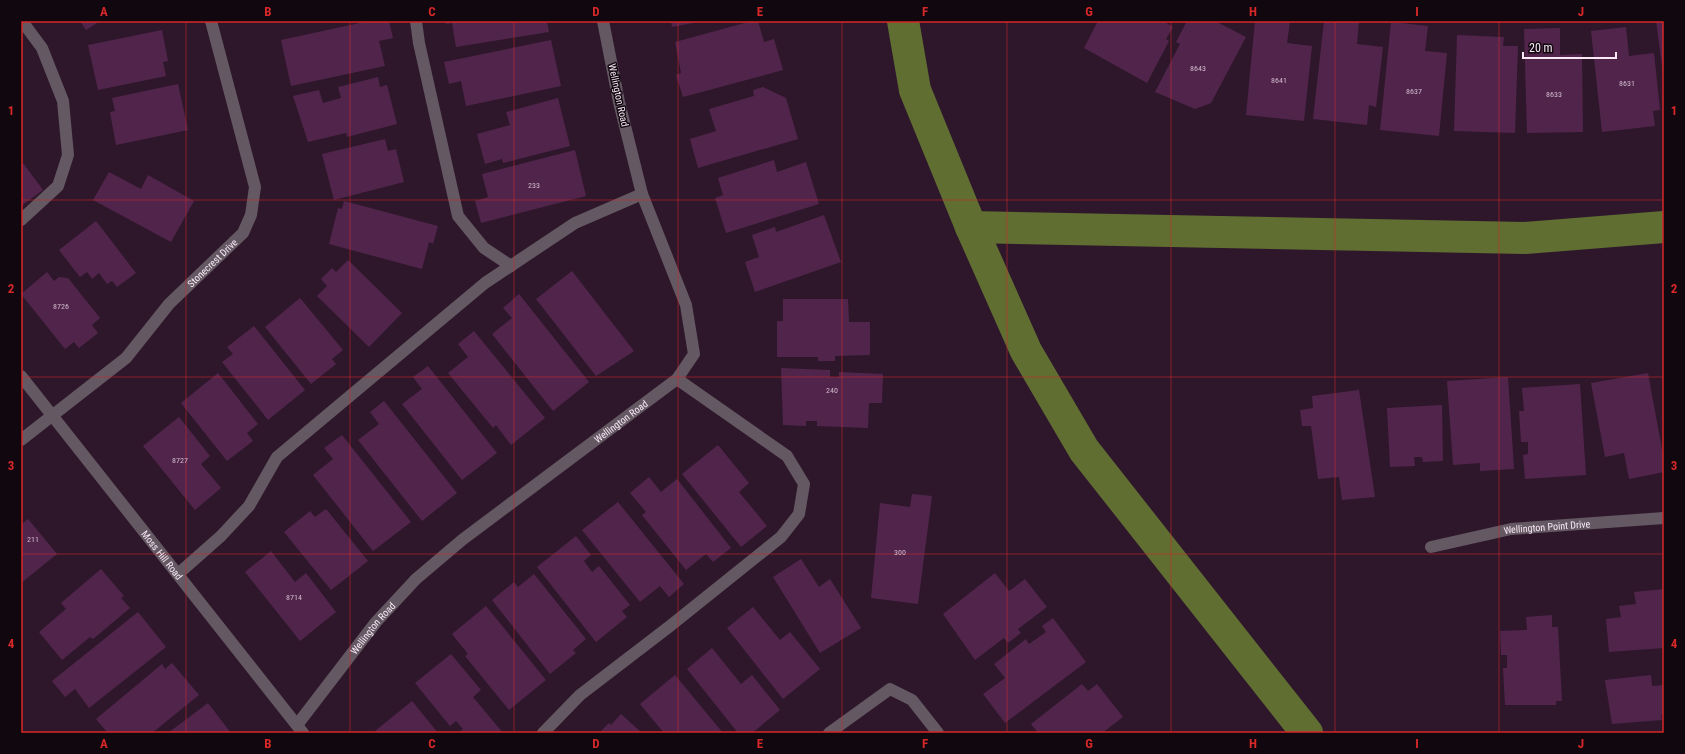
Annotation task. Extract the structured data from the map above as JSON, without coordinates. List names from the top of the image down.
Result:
{
  "streets": {
    "street": [
      "Wellington Road",
      "Stonecrest Drive",
      "Wellington Point Drive",
      "Moss Hill Road"
    ]
  },
  "crossings": [
    ["Wellington Road", "Moss Hill Road"],
    ["Stonecrest Drive", "Moss Hill Road"]
  ],
  "house_numbers": [
    "8643",
    "8641",
    "8631",
    "8637",
    "8633",
    "233",
    "8726",
    "240",
    "8727",
    "211",
    "300",
    "8714"
  ],
  "scale_bar": "20 m",
  "grid": {
    "columns": [
      "A",
      "B",
      "C",
      "D",
      "E",
      "F",
      "G",
      "H",
      "I",
      "J"
    ],
    "rows": [
      "1",
      "2",
      "3",
      "4"
    ]
  }
}
